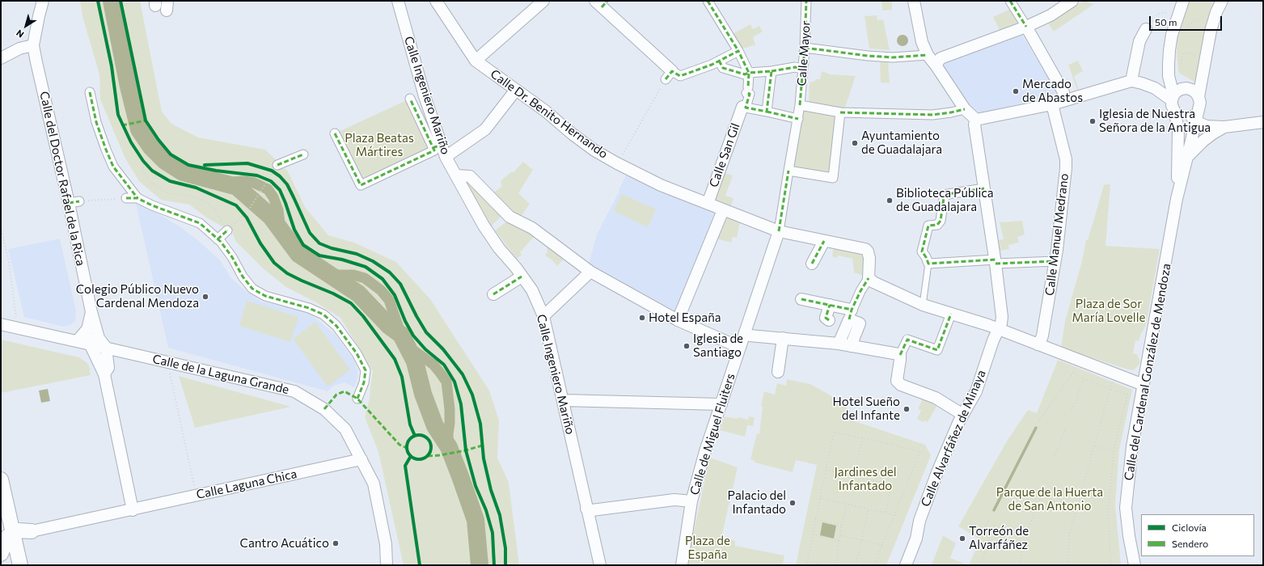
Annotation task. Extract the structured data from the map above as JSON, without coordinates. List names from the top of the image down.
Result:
{
  "streets": {
    "street": [
      "Calle Mayor",
      "Calle Ingeniero Mariño",
      "Calle Dr. Benito Hernando",
      "Calle San Gil",
      "Calle del Doctor Rafael de la Rica",
      "Calle Manuel Medrano",
      "Calle del Cardenal González de Mendoza",
      "Calle de la Laguna Grande",
      "Calle de Miguel Fluiters",
      "Calle Alvarfáñez de Minaya",
      "Calle Laguna Chica"
    ]
  },
  "crossings": [
    ["Calle Dr. Benito Hernando", "Calle San Gil"],
    ["Calle Dr. Benito Hernando", "Calle de Miguel Fluiters"],
    ["Calle del Doctor Rafael de la Rica", "Calle de la Laguna Grande"],
    ["Calle de la Laguna Grande", "Calle Laguna Chica"]
  ],
  "parks": [
    "Plaza Beatas Mártires",
    "Plaza de Sor María Lovelle",
    "Jardines del Infantado",
    "Parque de la Huerta de San Antonio",
    "Plaza de España"
  ],
  "places": [
    "Mercado de Abastos",
    "Iglesia de Nuestra Señora de la Antigua",
    "Ayuntamiento de Guadalajara",
    "Biblioteca Pública de Guadalajara",
    "Colegio Público Nuevo Cardenal Mendoza",
    "Hotel España",
    "Iglesia de Santiago",
    "Hotel Sueño del Infante",
    "Palacio del Infantado",
    "Torreón de Alvarfáñez",
    "Cantro Acuático"
  ],
  "legend": ["Ciclovía", "Sendero"],
  "scale_bar": "50 m",
  "north": "bottom left"
}
